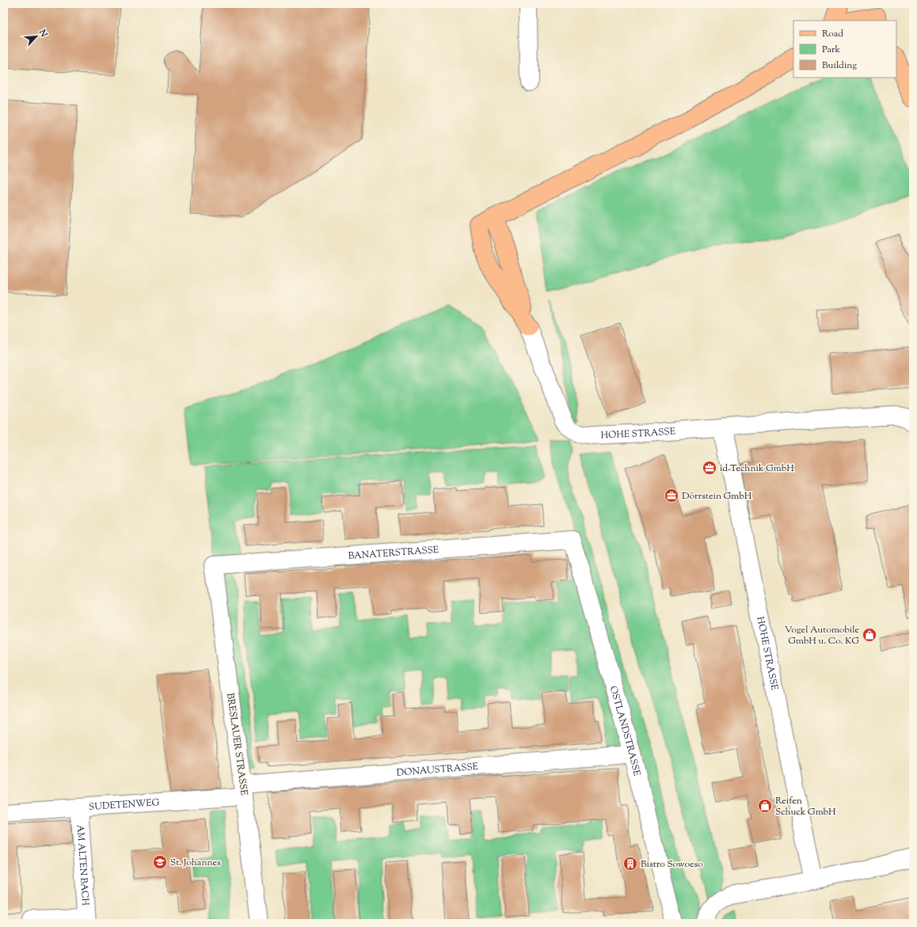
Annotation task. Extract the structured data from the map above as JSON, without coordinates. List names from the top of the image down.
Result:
{
  "streets": {
    "street": [
      "HOHE STRASSE",
      "BANATERSTRASSE",
      "OSTLANDSTRASSE",
      "BRESLAUER STRASSE",
      "DONAUSTRASSE",
      "SUDETENWEG",
      "AM ALTEN BACH"
    ]
  },
  "crossings": [
    ["BANATERSTRASSE", "OSTLANDSTRASSE"],
    ["BANATERSTRASSE", "BRESLAUER STRASSE"],
    ["OSTLANDSTRASSE", "DONAUSTRASSE"],
    ["BRESLAUER STRASSE", "DONAUSTRASSE"],
    ["BRESLAUER STRASSE", "SUDETENWEG"],
    ["DONAUSTRASSE", "SUDETENWEG"],
    ["SUDETENWEG", "AM ALTEN BACH"]
  ],
  "places": {
    "office": ["îd-Technik GmbH", "Dörrstein GmbH"],
    "shop": ["Vogel Automobile GmbH u. Co. KG", "Reifen Schuck GmbH"],
    "school or university": ["St. Johannes"],
    "building": ["Bistro Sowoeso"]
  },
  "legend": ["Road", "Park", "Building"],
  "north": "top right"
}
